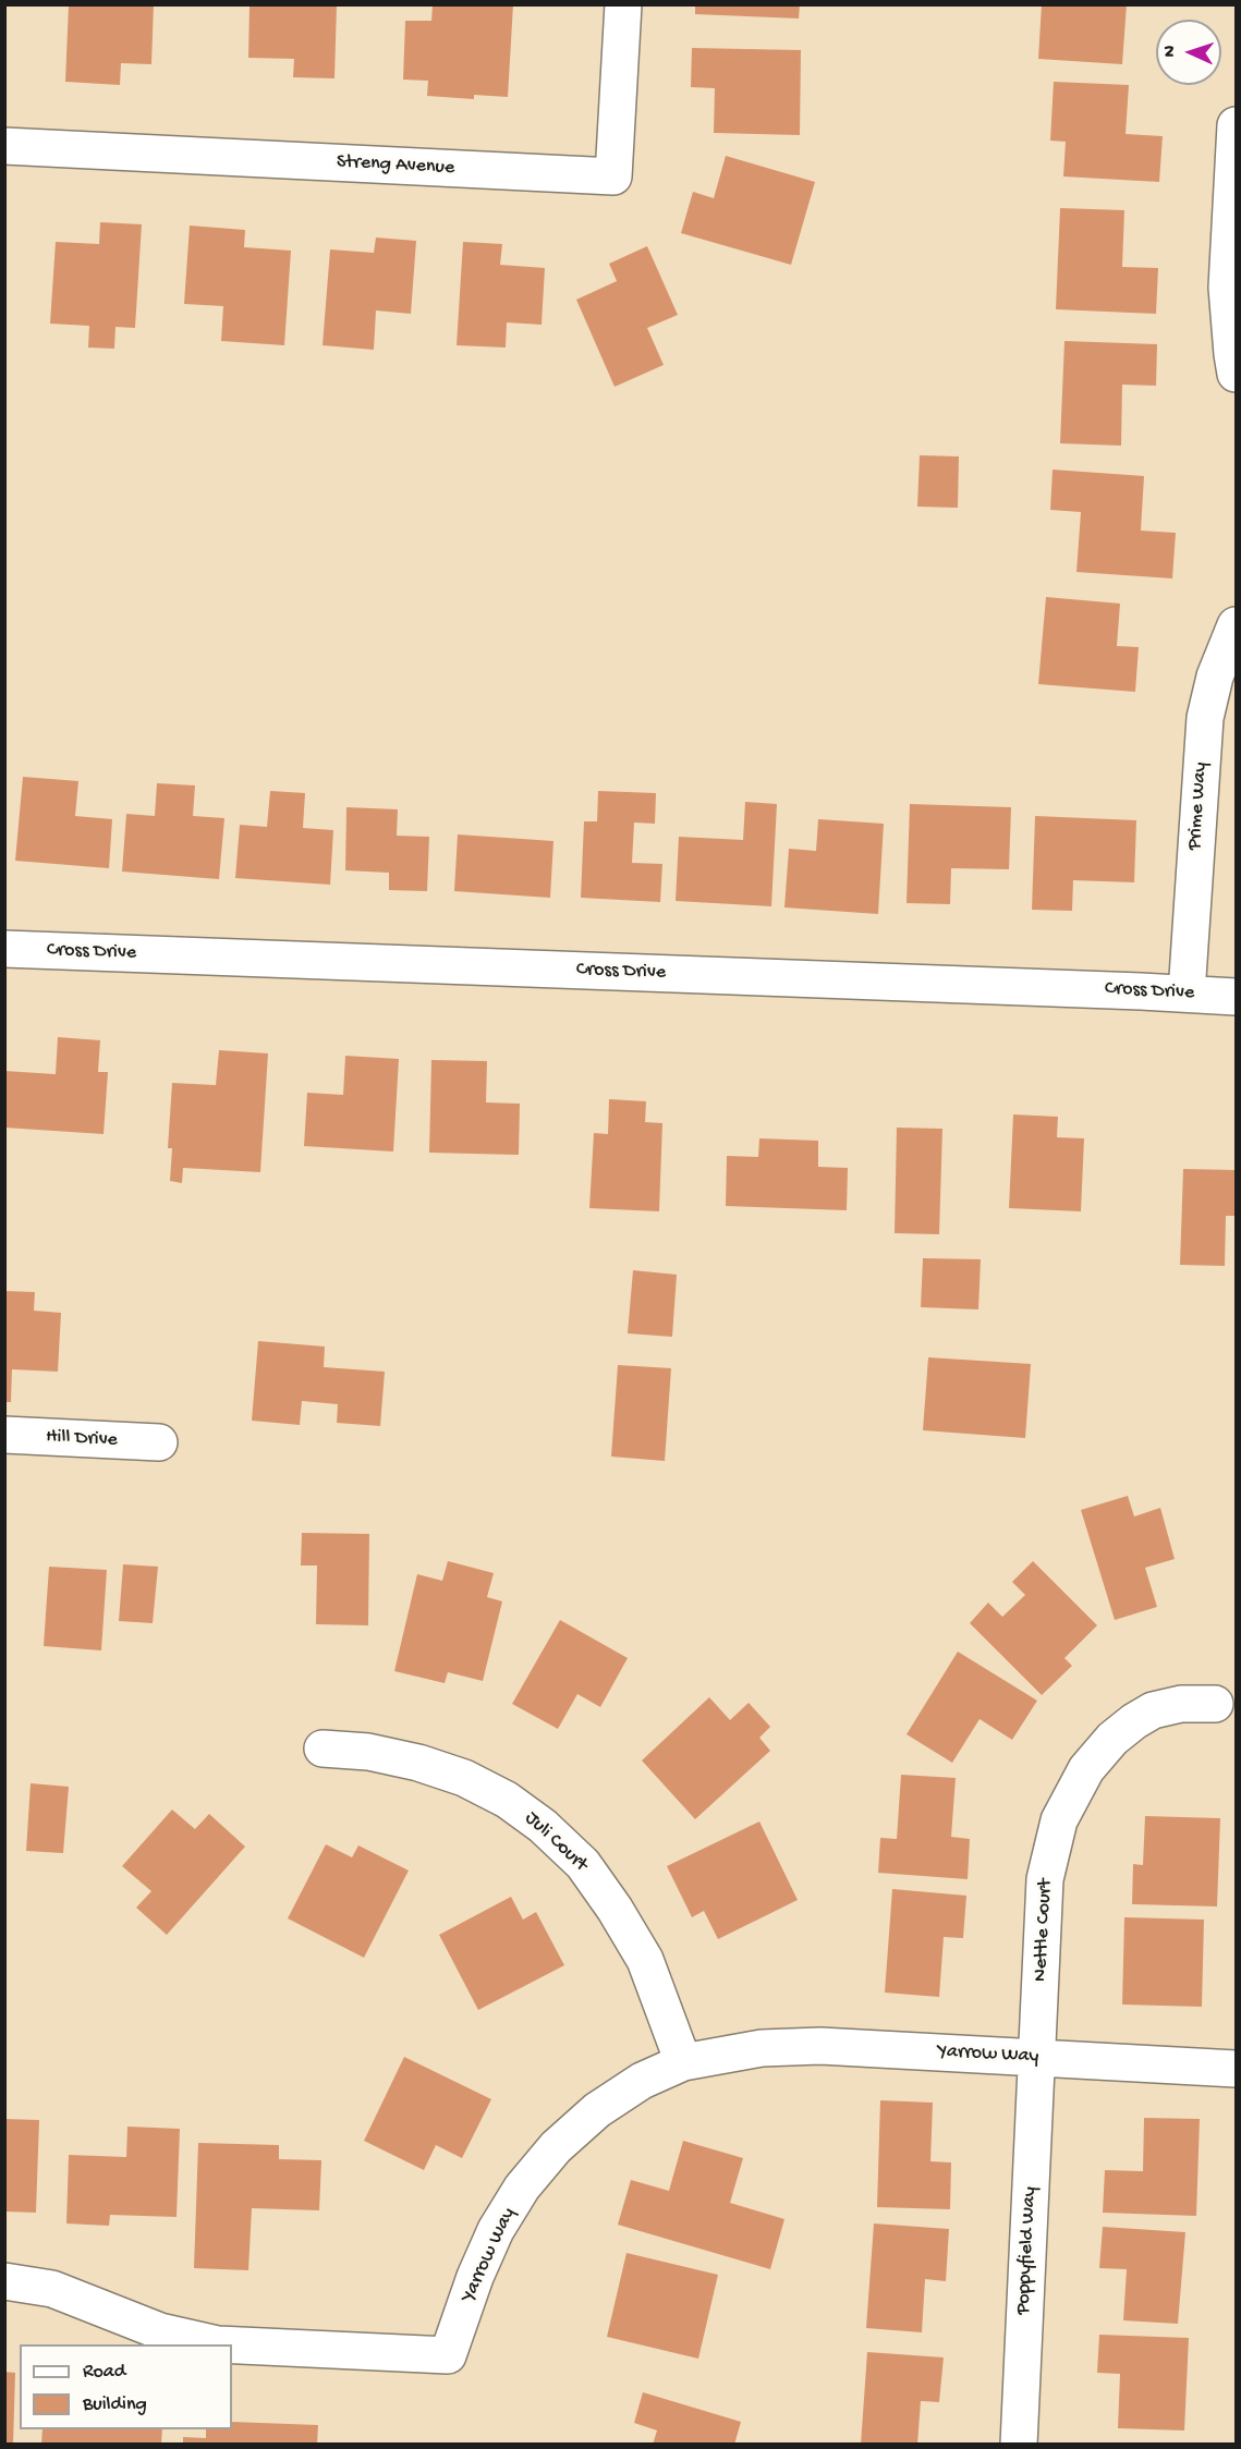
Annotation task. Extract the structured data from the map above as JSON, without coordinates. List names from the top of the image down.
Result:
{
  "streets": {
    "street": [
      "Streng Avenue",
      "Prime Way",
      "Cross Drive",
      "Hill Drive",
      "Juli Court",
      "Nettle Court",
      "Yarrow Way",
      "Poppyfield Way"
    ]
  },
  "crossings": [
    ["Prime Way", "Cross Drive"],
    ["Juli Court", "Yarrow Way"],
    ["Nettle Court", "Yarrow Way"],
    ["Nettle Court", "Poppyfield Way"],
    ["Yarrow Way", "Poppyfield Way"]
  ],
  "legend": ["Road", "Building"],
  "north": "left"
}
